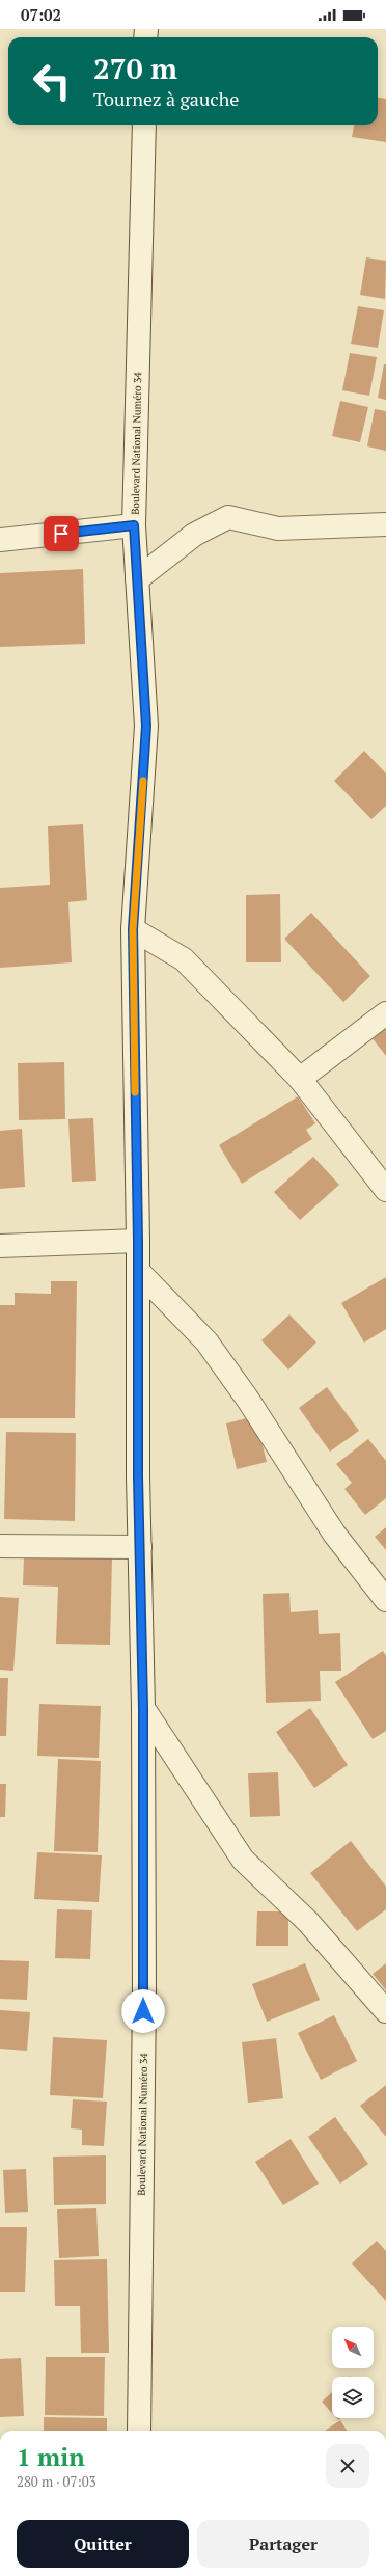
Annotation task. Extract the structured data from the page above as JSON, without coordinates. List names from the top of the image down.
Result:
{
  "streets": {
    "main road": ["Boulevard National Numéro 34"]
  },
  "north": "top left",
  "page": {
    "status": "07:02",
    "turn": ["270 m", "Tournez à gauche"],
    "heading": ["1 min", "280 m · 07:03"],
    "buttons": ["Quitter", "Partager"]
  }
}
